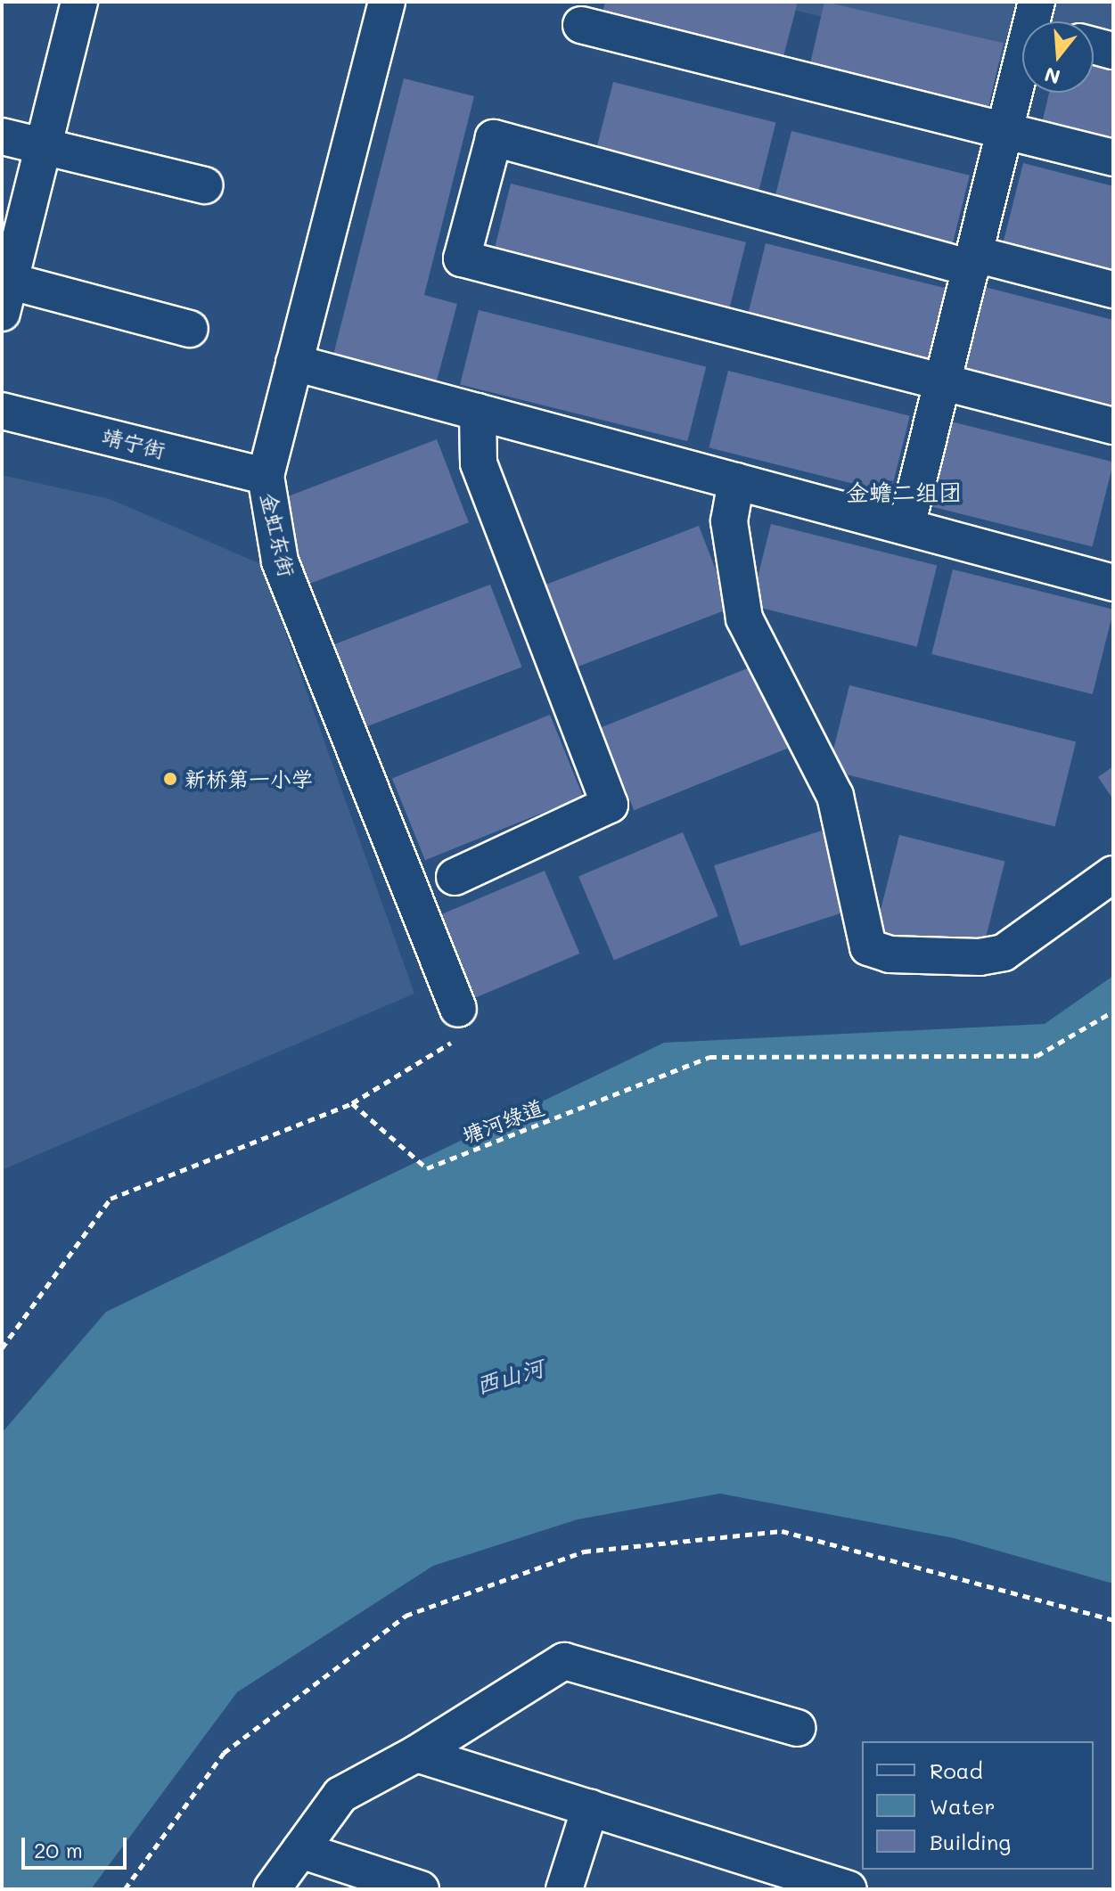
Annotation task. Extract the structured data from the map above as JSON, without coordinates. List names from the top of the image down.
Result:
{
  "streets": {
    "street": ["靖宁街", "金虹东街"],
    "path": ["塘河绿道"]
  },
  "crossings": [
    ["靖宁街", "金虹东街"]
  ],
  "districts": ["金蟾二组团"],
  "water": ["西山河"],
  "places": ["新桥第一小学"],
  "legend": ["Road", "Water", "Building"],
  "scale_bar": "20 m",
  "north": "bottom"
}
